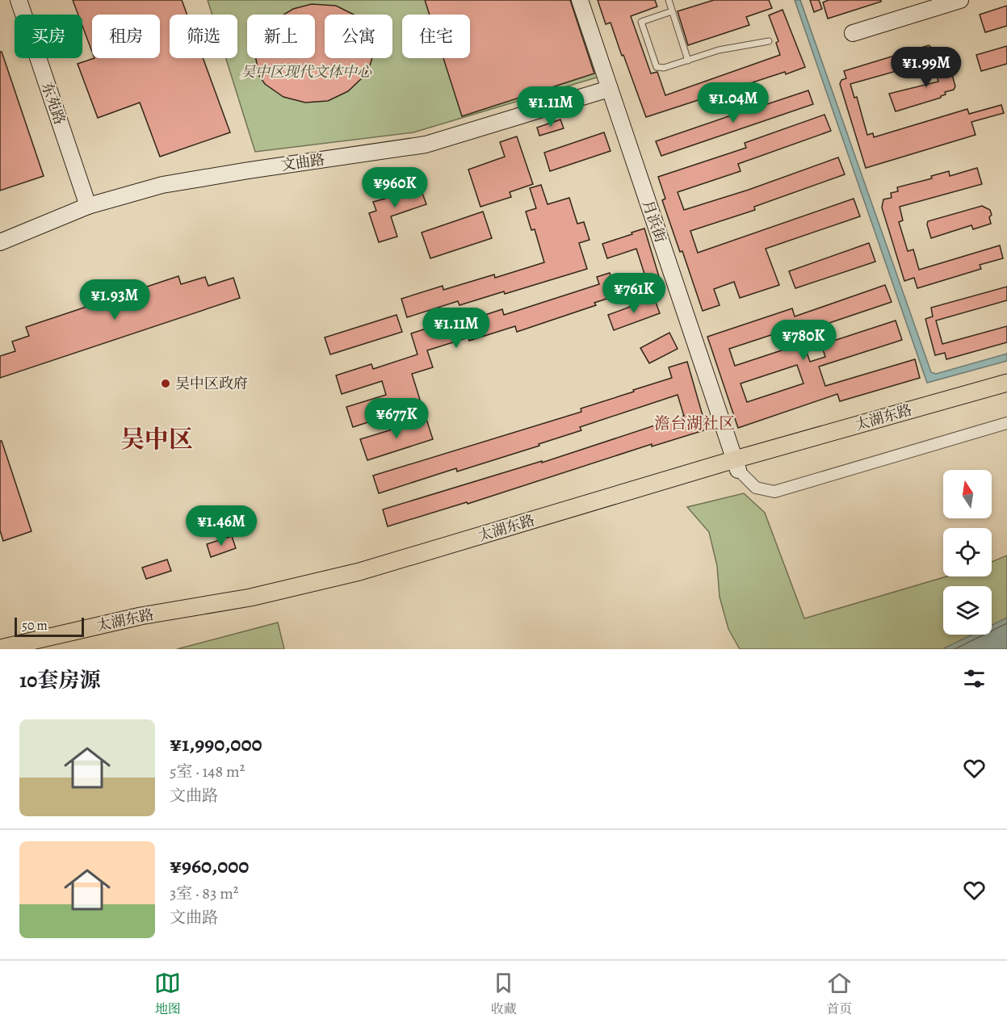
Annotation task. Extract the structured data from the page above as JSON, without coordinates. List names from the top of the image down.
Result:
{
  "streets": {
    "main road": ["太湖东路"],
    "street": ["东苑路", "文曲路", "月浜街"]
  },
  "crossings": [
    ["东苑路", "文曲路"],
    ["文曲路", "月浜街"],
    ["月浜街", "太湖东路"]
  ],
  "districts": ["澹台湖社区", "吴中区"],
  "parks": ["吴中区现代文体中心"],
  "places": ["吴中区政府"],
  "scale_bar": "50 m",
  "north": "top",
  "page": {
    "chip": [
      "买房",
      "租房",
      "筛选",
      "新上",
      "公寓",
      "住宅"
    ],
    "price": [
      "¥1.99M",
      "¥1.04M",
      "¥1.11M",
      "¥960K",
      "¥761K",
      "¥1.93M",
      "¥1.11M",
      "¥780K",
      "¥677K",
      "¥1.46M"
    ],
    "scale": "50 m",
    "heading": "10套房源",
    "list": [
      {
        "name": "¥1,990,000",
        "note": "5室 · 148 m² · 文曲路"
      },
      {
        "name": "¥960,000",
        "note": "3室 · 83 m² · 文曲路"
      }
    ],
    "tabs": ["地图", "收藏", "首页"]
  }
}
